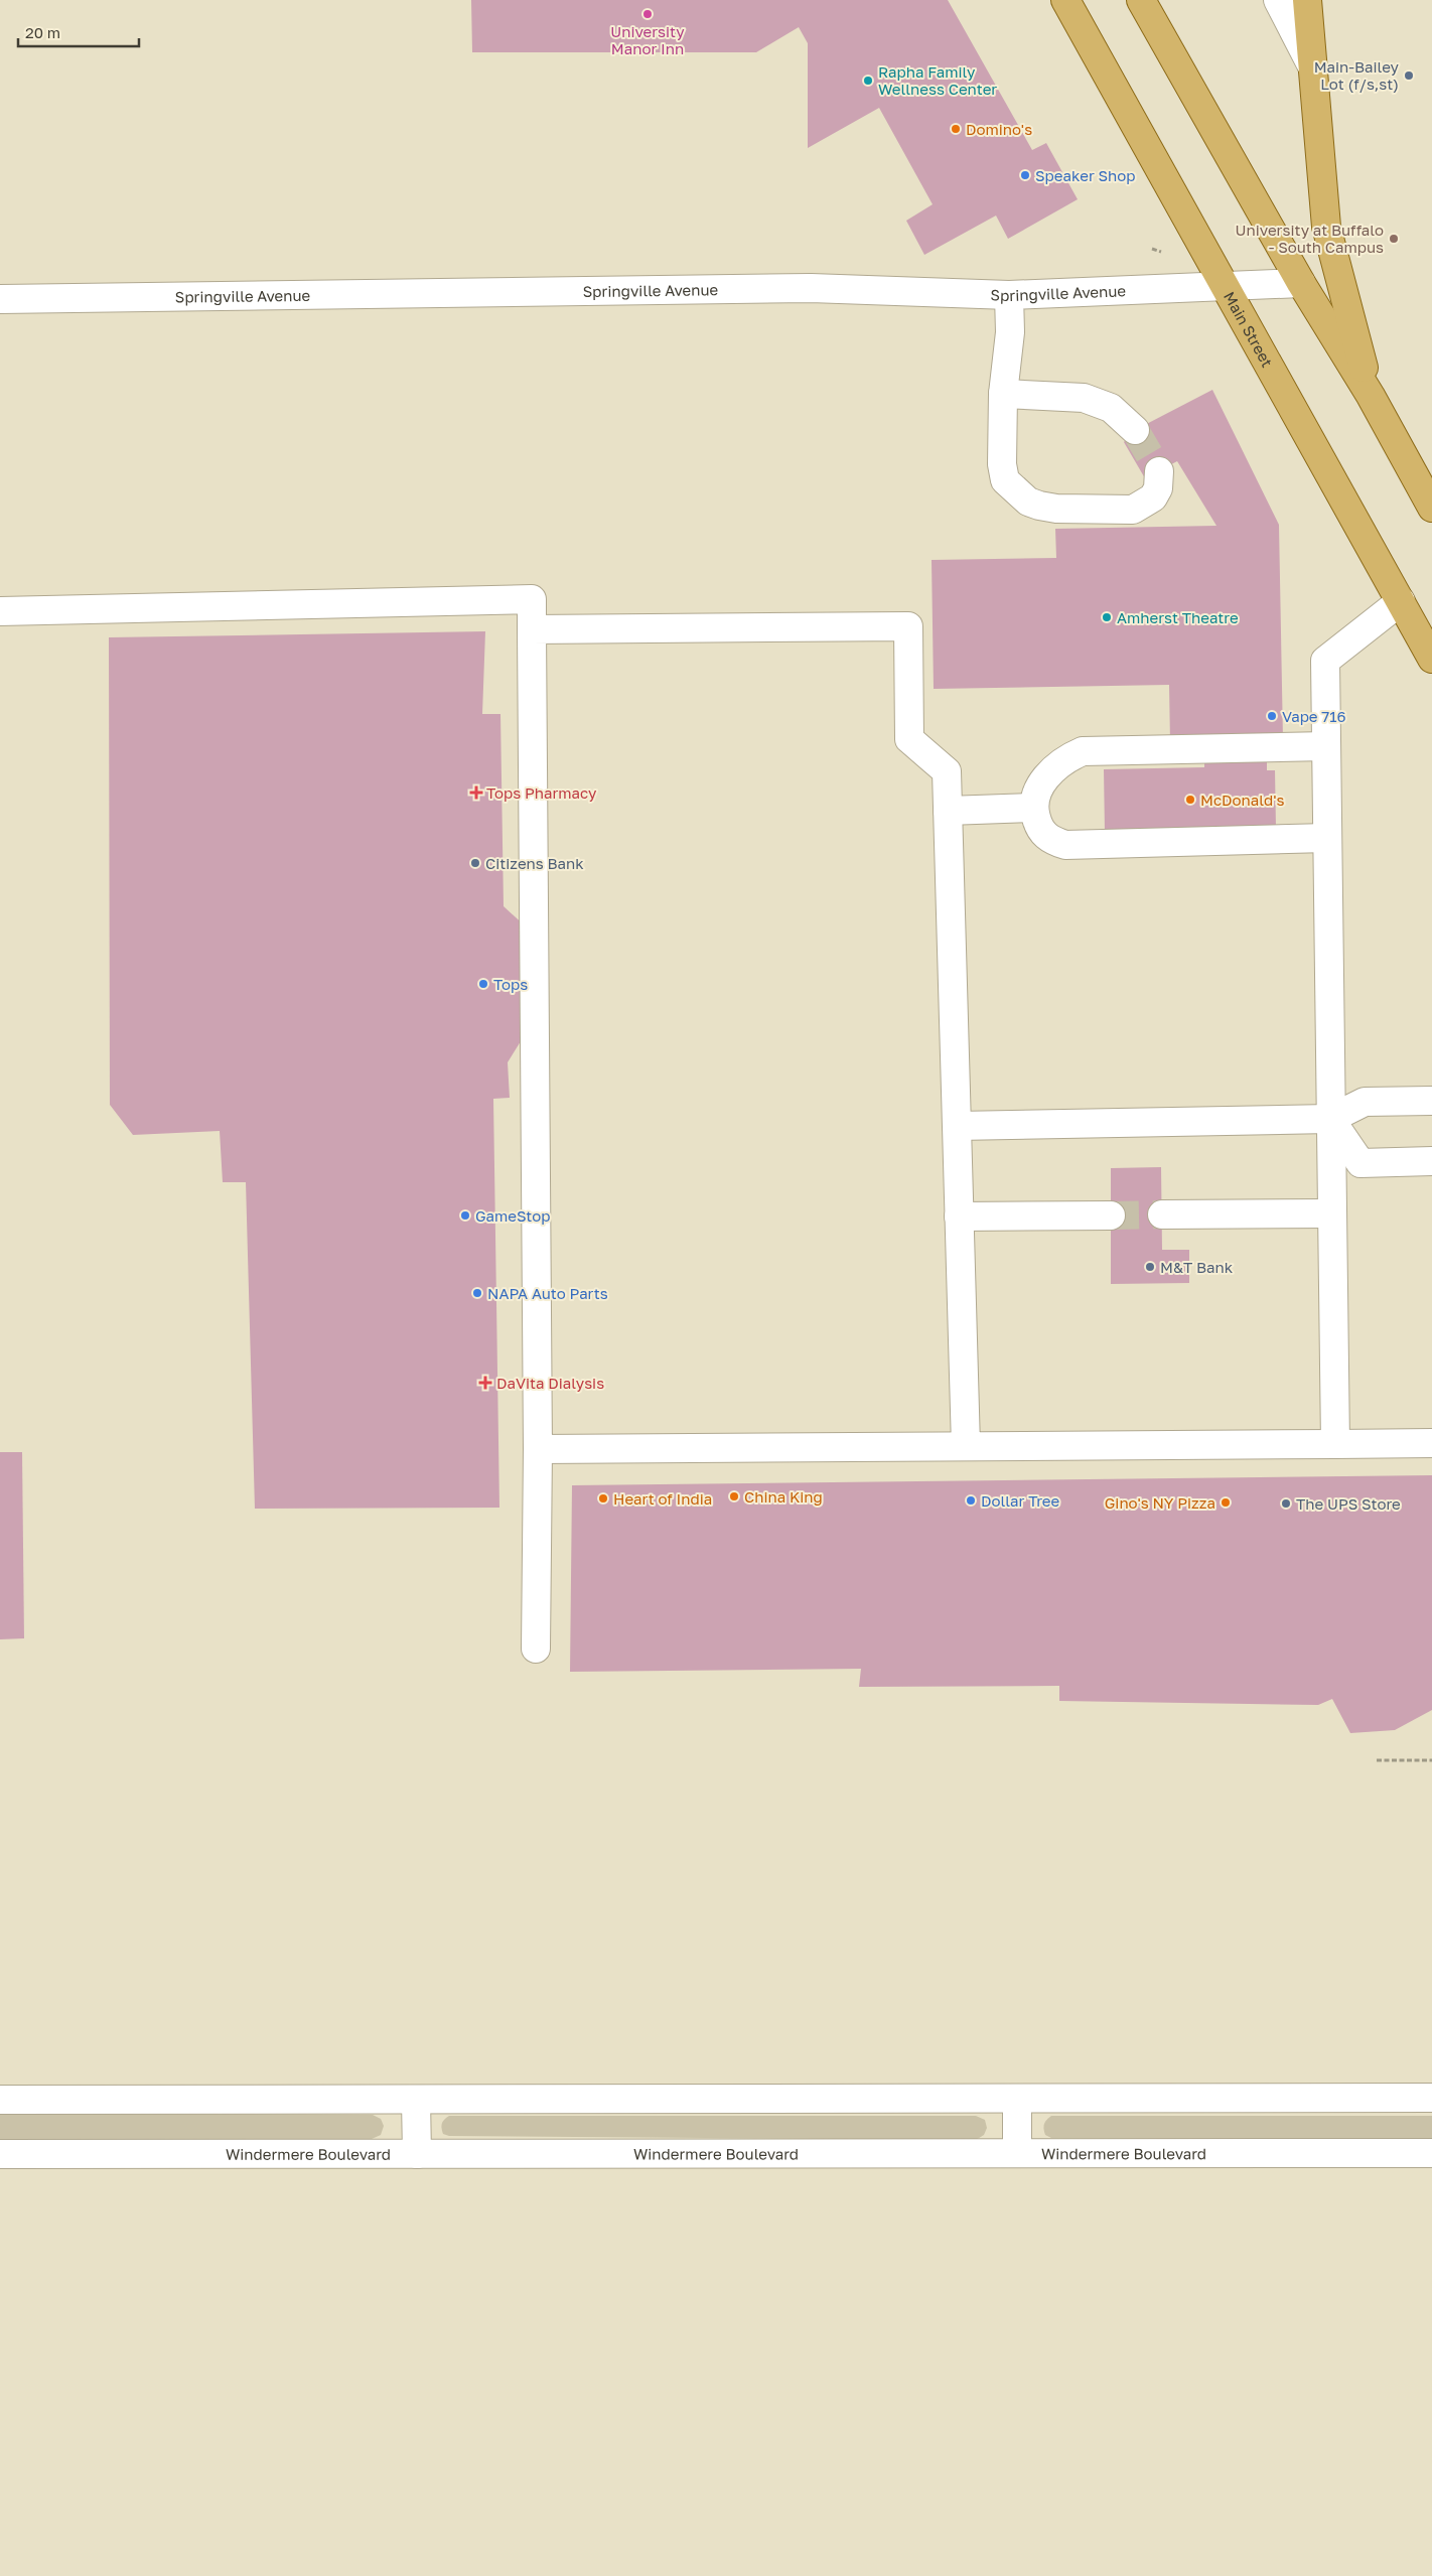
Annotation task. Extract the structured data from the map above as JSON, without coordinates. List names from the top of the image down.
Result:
{
  "streets": {
    "main road": ["Main Street"],
    "street": ["Springville Avenue", "Windermere Boulevard"]
  },
  "crossings": [
    ["Springville Avenue", "Main Street"]
  ],
  "places": {
    "other": [
      "University Manor Inn",
      "Main-Bailey Lot (f/s,st)",
      "Rapha Family Wellness Center",
      "Domino's",
      "Speaker Shop",
      "University at Buffalo - South Campus",
      "Amherst Theatre",
      "Vape 716",
      "McDonald's",
      "Citizens Bank",
      "Tops",
      "GameStop",
      "M&T Bank",
      "NAPA Auto Parts",
      "China King",
      "Heart of India",
      "Dollar Tree",
      "Gino's NY Pizza",
      "The UPS Store"
    ],
    "health": ["Tops Pharmacy", "DaVita Dialysis"]
  },
  "scale_bar": "20 m"
}
